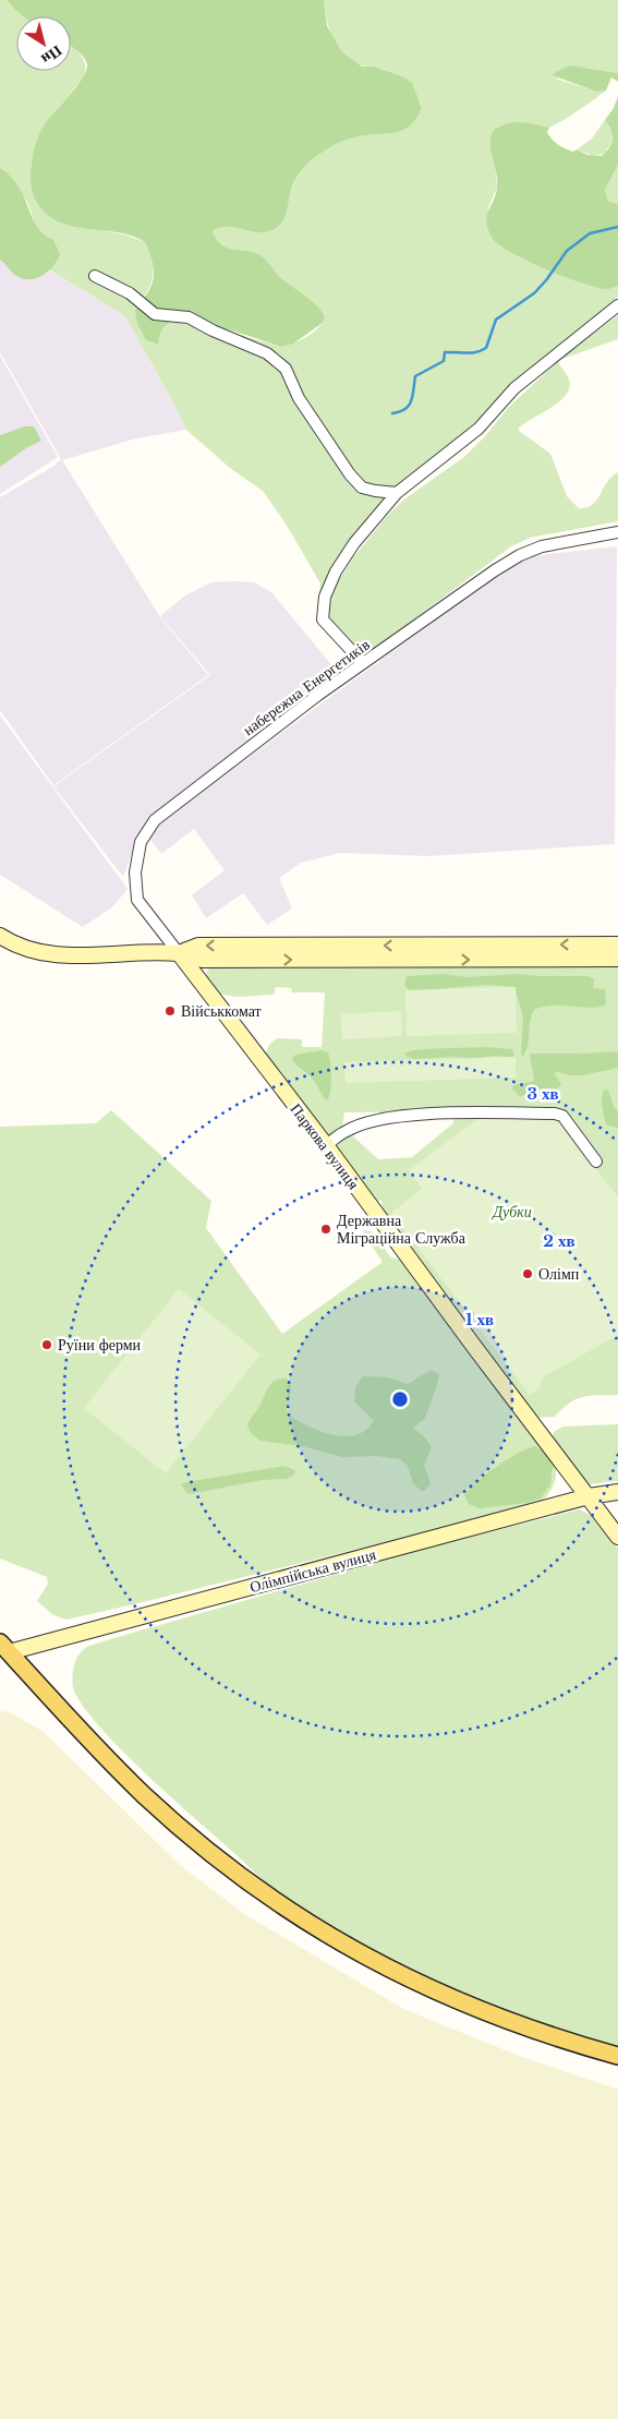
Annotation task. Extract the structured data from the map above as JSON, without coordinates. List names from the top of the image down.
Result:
{
  "streets": {
    "street": ["набережна Енергетиків", "Паркова вулиця", "Олімпійська вулиця"]
  },
  "crossings": [
    ["набережна Енергетиків", "Паркова вулиця"],
    ["Паркова вулиця", "Олімпійська вулиця"]
  ],
  "parks": ["Дубки"],
  "places": [
    "Військкомат",
    "Державна Міграційна Служба",
    "Олімп",
    "Руїни ферми"
  ],
  "north": "bottom right",
  "rings": ["3 хв", "2 хв", "1 хв"]
}
